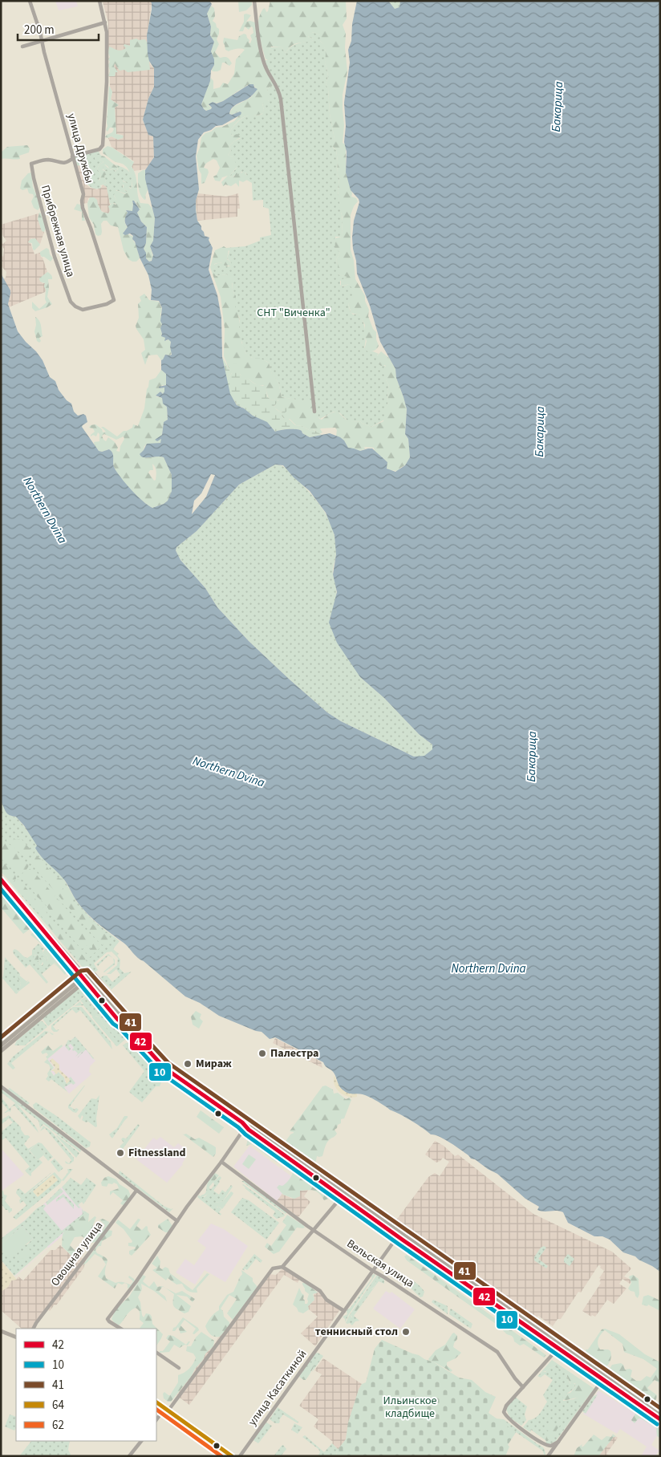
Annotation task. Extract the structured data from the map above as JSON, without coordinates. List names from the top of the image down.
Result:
{
  "streets": {
    "street": [
      "улица Дружбы",
      "Прибрежная улица",
      "Овощная улица",
      "Вельская улица",
      "улица Касаткиной"
    ]
  },
  "crossings": [
    ["улица Дружбы", "Прибрежная улица"],
    ["Вельская улица", "улица Касаткиной"]
  ],
  "water": ["Бакарица", "Northern Dvina"],
  "parks": ["СНТ \"Виченка\"", "Ильинское кладбище"],
  "places": [
    "Палестра",
    "Мираж",
    "Fitnessland",
    "теннисный стол"
  ],
  "lines": [
    "transit line 42",
    "transit line 10",
    "transit line 41",
    "transit line 64",
    "transit line 62"
  ],
  "legend": [
    "42",
    "10",
    "41",
    "64",
    "62"
  ],
  "scale_bar": "200 m"
}
